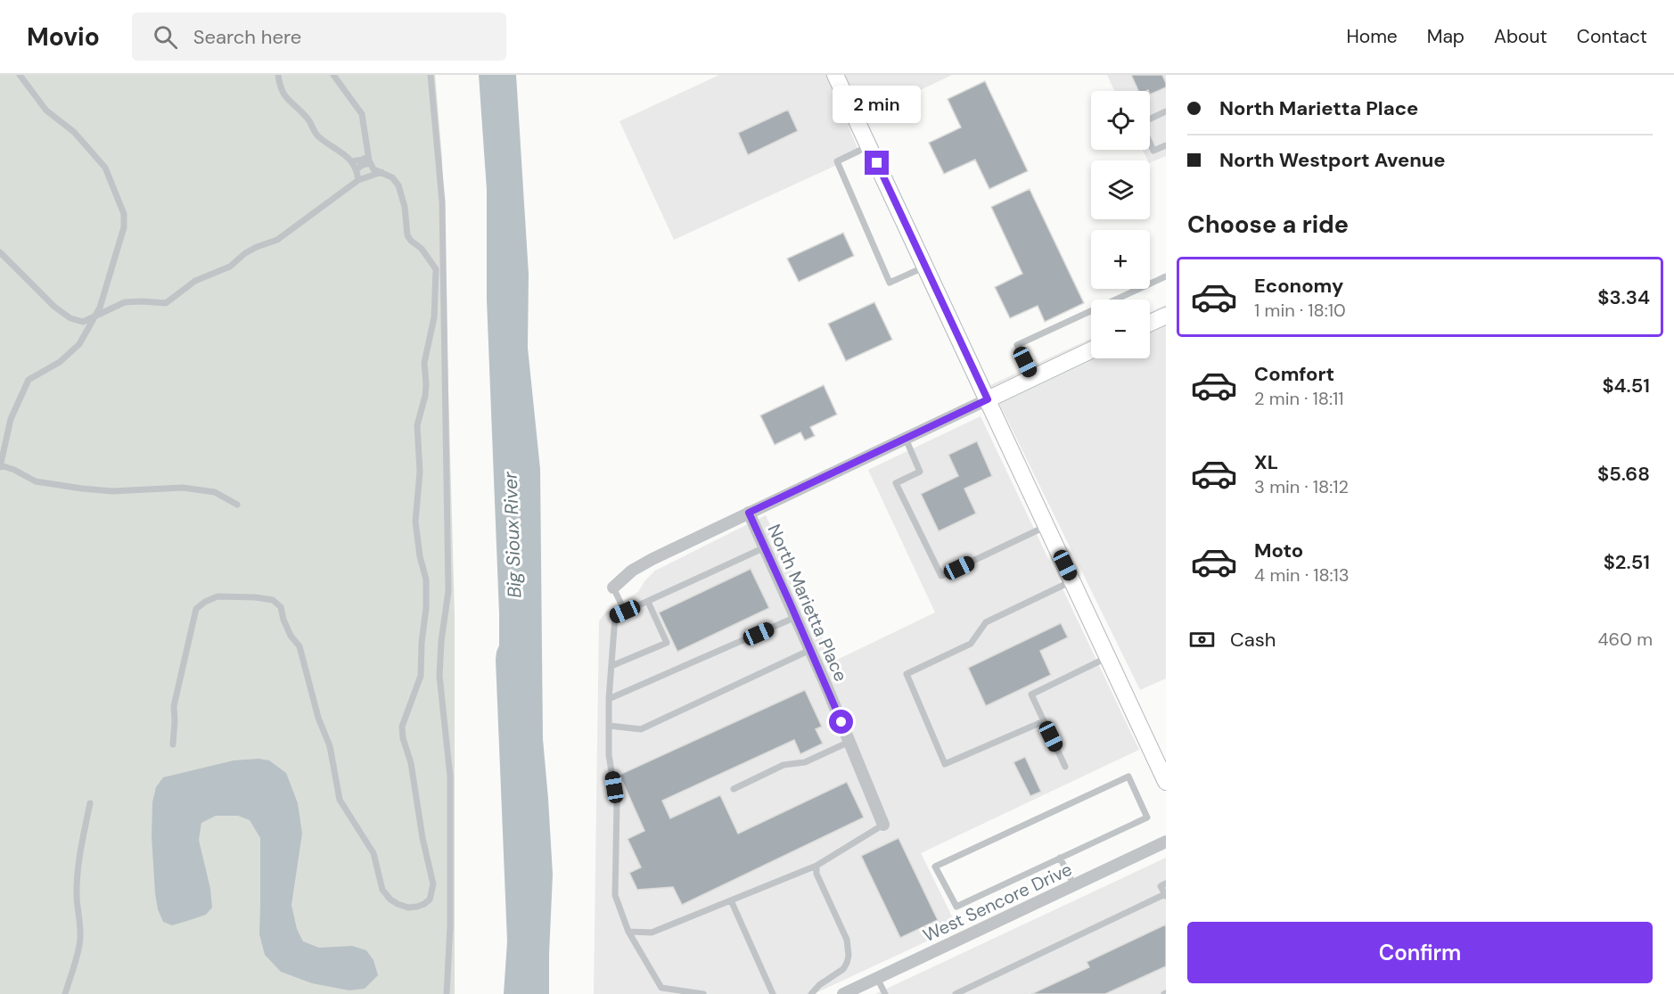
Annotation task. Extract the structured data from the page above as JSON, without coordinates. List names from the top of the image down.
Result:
{
  "streets": {
    "street": ["North Marietta Place", "West Sencore Drive"]
  },
  "water": ["Big Sioux River"],
  "page": {
    "header": "Movio",
    "search": "Search here",
    "nav": [
      "Home",
      "Map",
      "About",
      "Contact"
    ],
    "banner": ["North Marietta Place", "North Westport Avenue"],
    "bubble": "2 min",
    "map_buttons": ["+", "−"],
    "heading": "Choose a ride",
    "list": [
      {
        "name": "Economy",
        "note": "1 min · 18:10",
        "value": "$3.34"
      },
      {
        "name": "Comfort",
        "note": "2 min · 18:11",
        "value": "$4.51"
      },
      {
        "name": "XL",
        "note": "3 min · 18:12",
        "value": "$5.68"
      },
      {
        "name": "Moto",
        "note": "4 min · 18:13",
        "value": "$2.51"
      }
    ],
    "pay": ["Cash", "460 m"],
    "buttons": "Confirm"
  }
}
